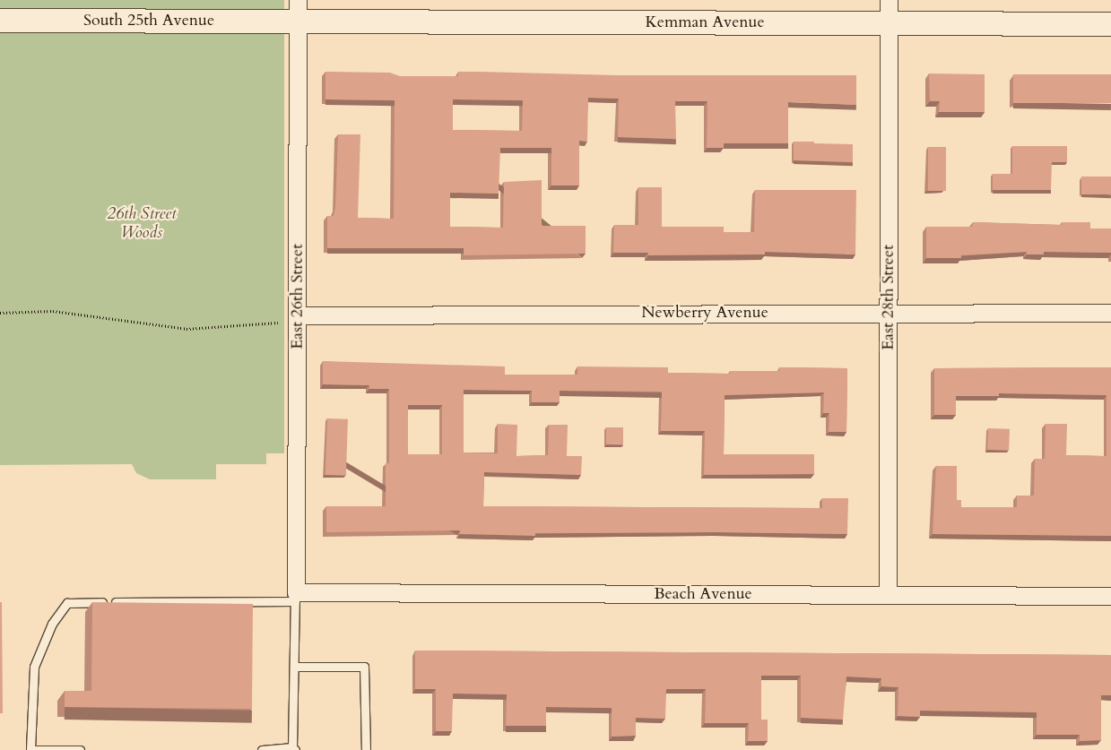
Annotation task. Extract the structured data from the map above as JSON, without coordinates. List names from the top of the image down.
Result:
{
  "streets": {
    "street": [
      "South 25th Avenue",
      "Kemman Avenue",
      "East 26th Street",
      "East 28th Street",
      "Newberry Avenue",
      "Beach Avenue"
    ]
  },
  "crossings": [
    ["South 25th Avenue", "Kemman Avenue"],
    ["South 25th Avenue", "East 26th Street"],
    ["Kemman Avenue", "East 26th Street"],
    ["Kemman Avenue", "East 28th Street"],
    ["East 26th Street", "Newberry Avenue"],
    ["East 26th Street", "Beach Avenue"],
    ["East 28th Street", "Newberry Avenue"],
    ["East 28th Street", "Beach Avenue"]
  ],
  "parks": ["26th Street Woods"]
}
